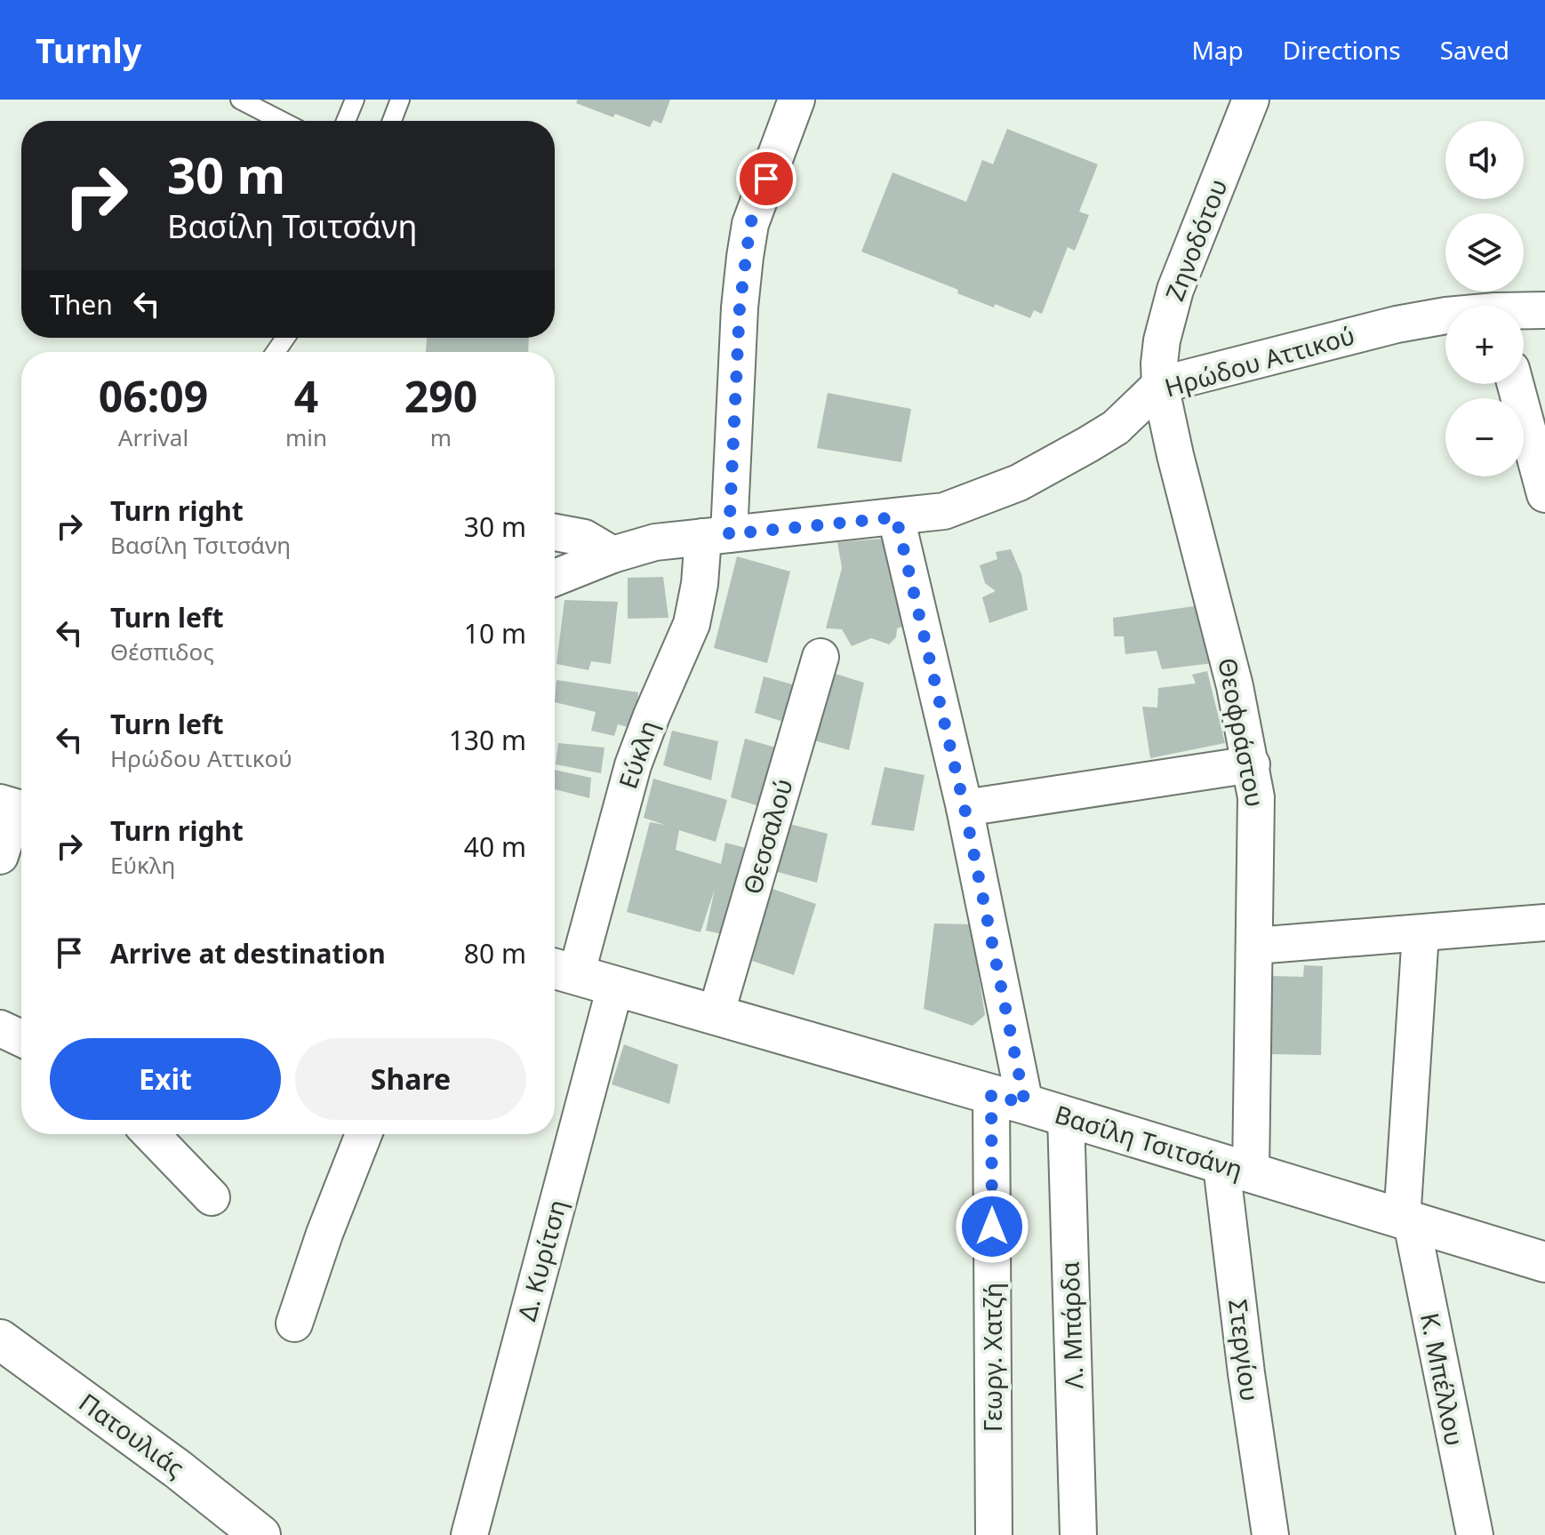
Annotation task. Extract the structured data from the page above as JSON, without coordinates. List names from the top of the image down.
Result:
{
  "streets": {
    "main road": ["Βασίλη Τσιτσάνη", "Πατουλιάς"],
    "street": [
      "Ζηνοδότου",
      "Ηρώδου Αττικού",
      "Θεοφράστου",
      "Εύκλη",
      "Θεσσαλού",
      "Δ. Κυρίτση",
      "Λ. Μπάρδα",
      "Στεργίου",
      "Γεωργ. Χατζή",
      "Κ. Μπέλλου"
    ]
  },
  "crossings": [
    ["Ζηνοδότου", "Ηρώδου Αττικού"],
    ["Ζηνοδότου", "Θεοφράστου"],
    ["Ηρώδου Αττικού", "Θεοφράστου"],
    ["Ηρώδου Αττικού", "Εύκλη"],
    ["Ηρώδου Αττικού", "Γεωργ. Χατζή"],
    ["Θεοφράστου", "Βασίλη Τσιτσάνη"],
    ["Θεοφράστου", "Στεργίου"],
    ["Εύκλη", "Βασίλη Τσιτσάνη"],
    ["Θεσσαλού", "Βασίλη Τσιτσάνη"],
    ["Βασίλη Τσιτσάνη", "Δ. Κυρίτση"],
    ["Βασίλη Τσιτσάνη", "Λ. Μπάρδα"],
    ["Βασίλη Τσιτσάνη", "Στεργίου"],
    ["Βασίλη Τσιτσάνη", "Γεωργ. Χατζή"],
    ["Βασίλη Τσιτσάνη", "Κ. Μπέλλου"]
  ],
  "page": {
    "header": "Turnly",
    "nav": ["Map", "Directions", "Saved"],
    "map_buttons": ["+", "−"],
    "turn": ["30 m", "Βασίλη Τσιτσάνη"],
    "then": "Then",
    "eta": [
      "06:09",
      "Arrival",
      "4",
      "min",
      "290",
      "m"
    ],
    "list": [
      {
        "name": "Turn right",
        "note": "Βασίλη Τσιτσάνη",
        "value": "30 m"
      },
      {
        "name": "Turn left",
        "note": "Θέσπιδος",
        "value": "10 m"
      },
      {
        "name": "Turn left",
        "note": "Ηρώδου Αττικού",
        "value": "130 m"
      },
      {
        "name": "Turn right",
        "note": "Εύκλη",
        "value": "40 m"
      },
      {
        "name": "Arrive at destination",
        "value": "80 m"
      }
    ],
    "buttons": ["Exit", "Share"]
  }
}
